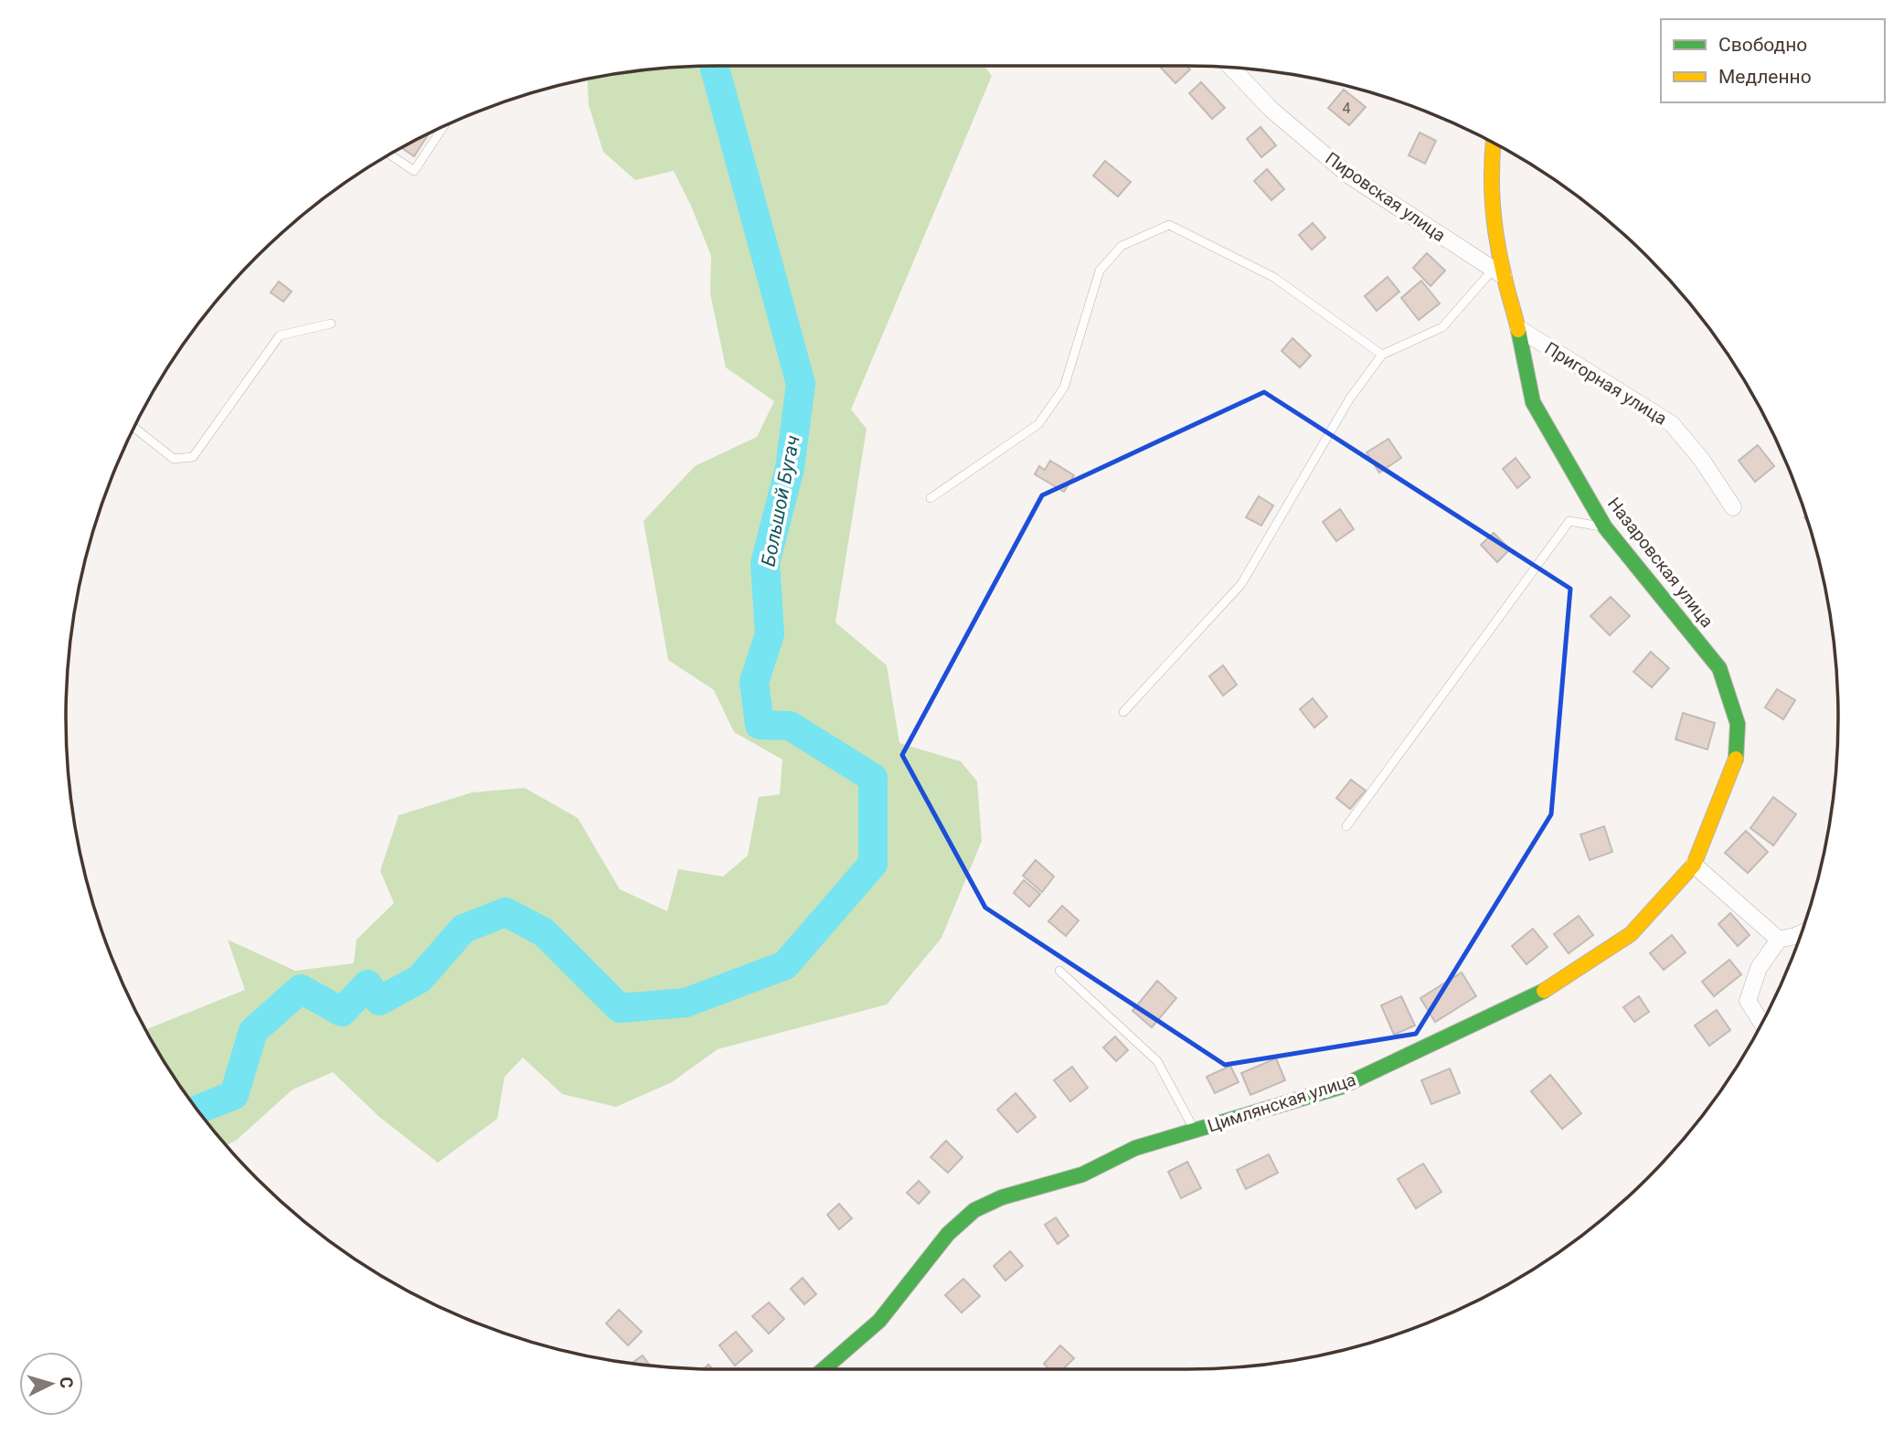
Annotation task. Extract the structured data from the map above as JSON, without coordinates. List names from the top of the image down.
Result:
{
  "streets": {
    "street": [
      "Пировская улица",
      "Пригорная улица",
      "Назаровская улица",
      "Цимлянская улица"
    ]
  },
  "crossings": [
    ["Пировская улица", "Назаровская улица"],
    ["Пригорная улица", "Назаровская улица"],
    ["Назаровская улица", "Цимлянская улица"]
  ],
  "water": ["Большой Бугач"],
  "house_numbers": ["4"],
  "legend": ["Свободно", "Медленно"],
  "north": "right"
}
